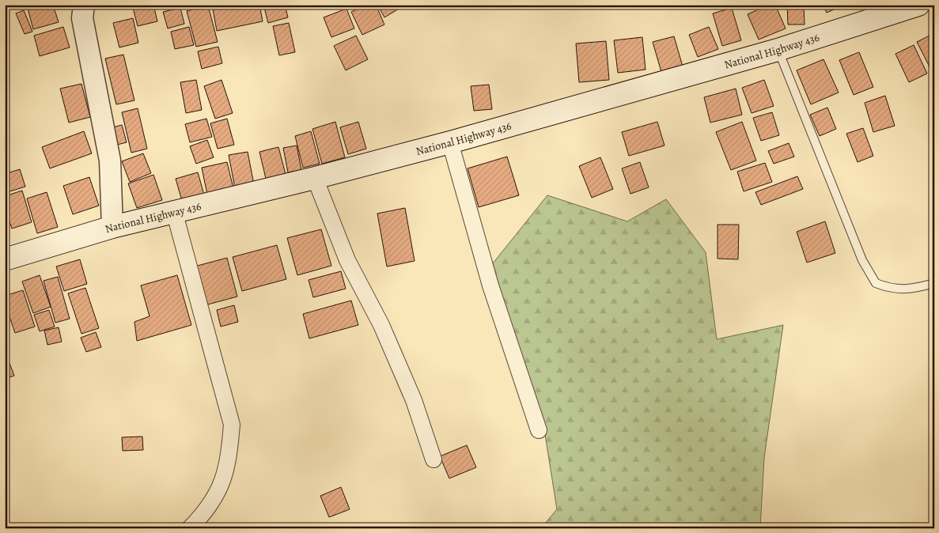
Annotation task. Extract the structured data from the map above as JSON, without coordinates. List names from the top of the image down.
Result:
{
  "streets": {
    "main road": ["National Highway 436"]
  }
}
